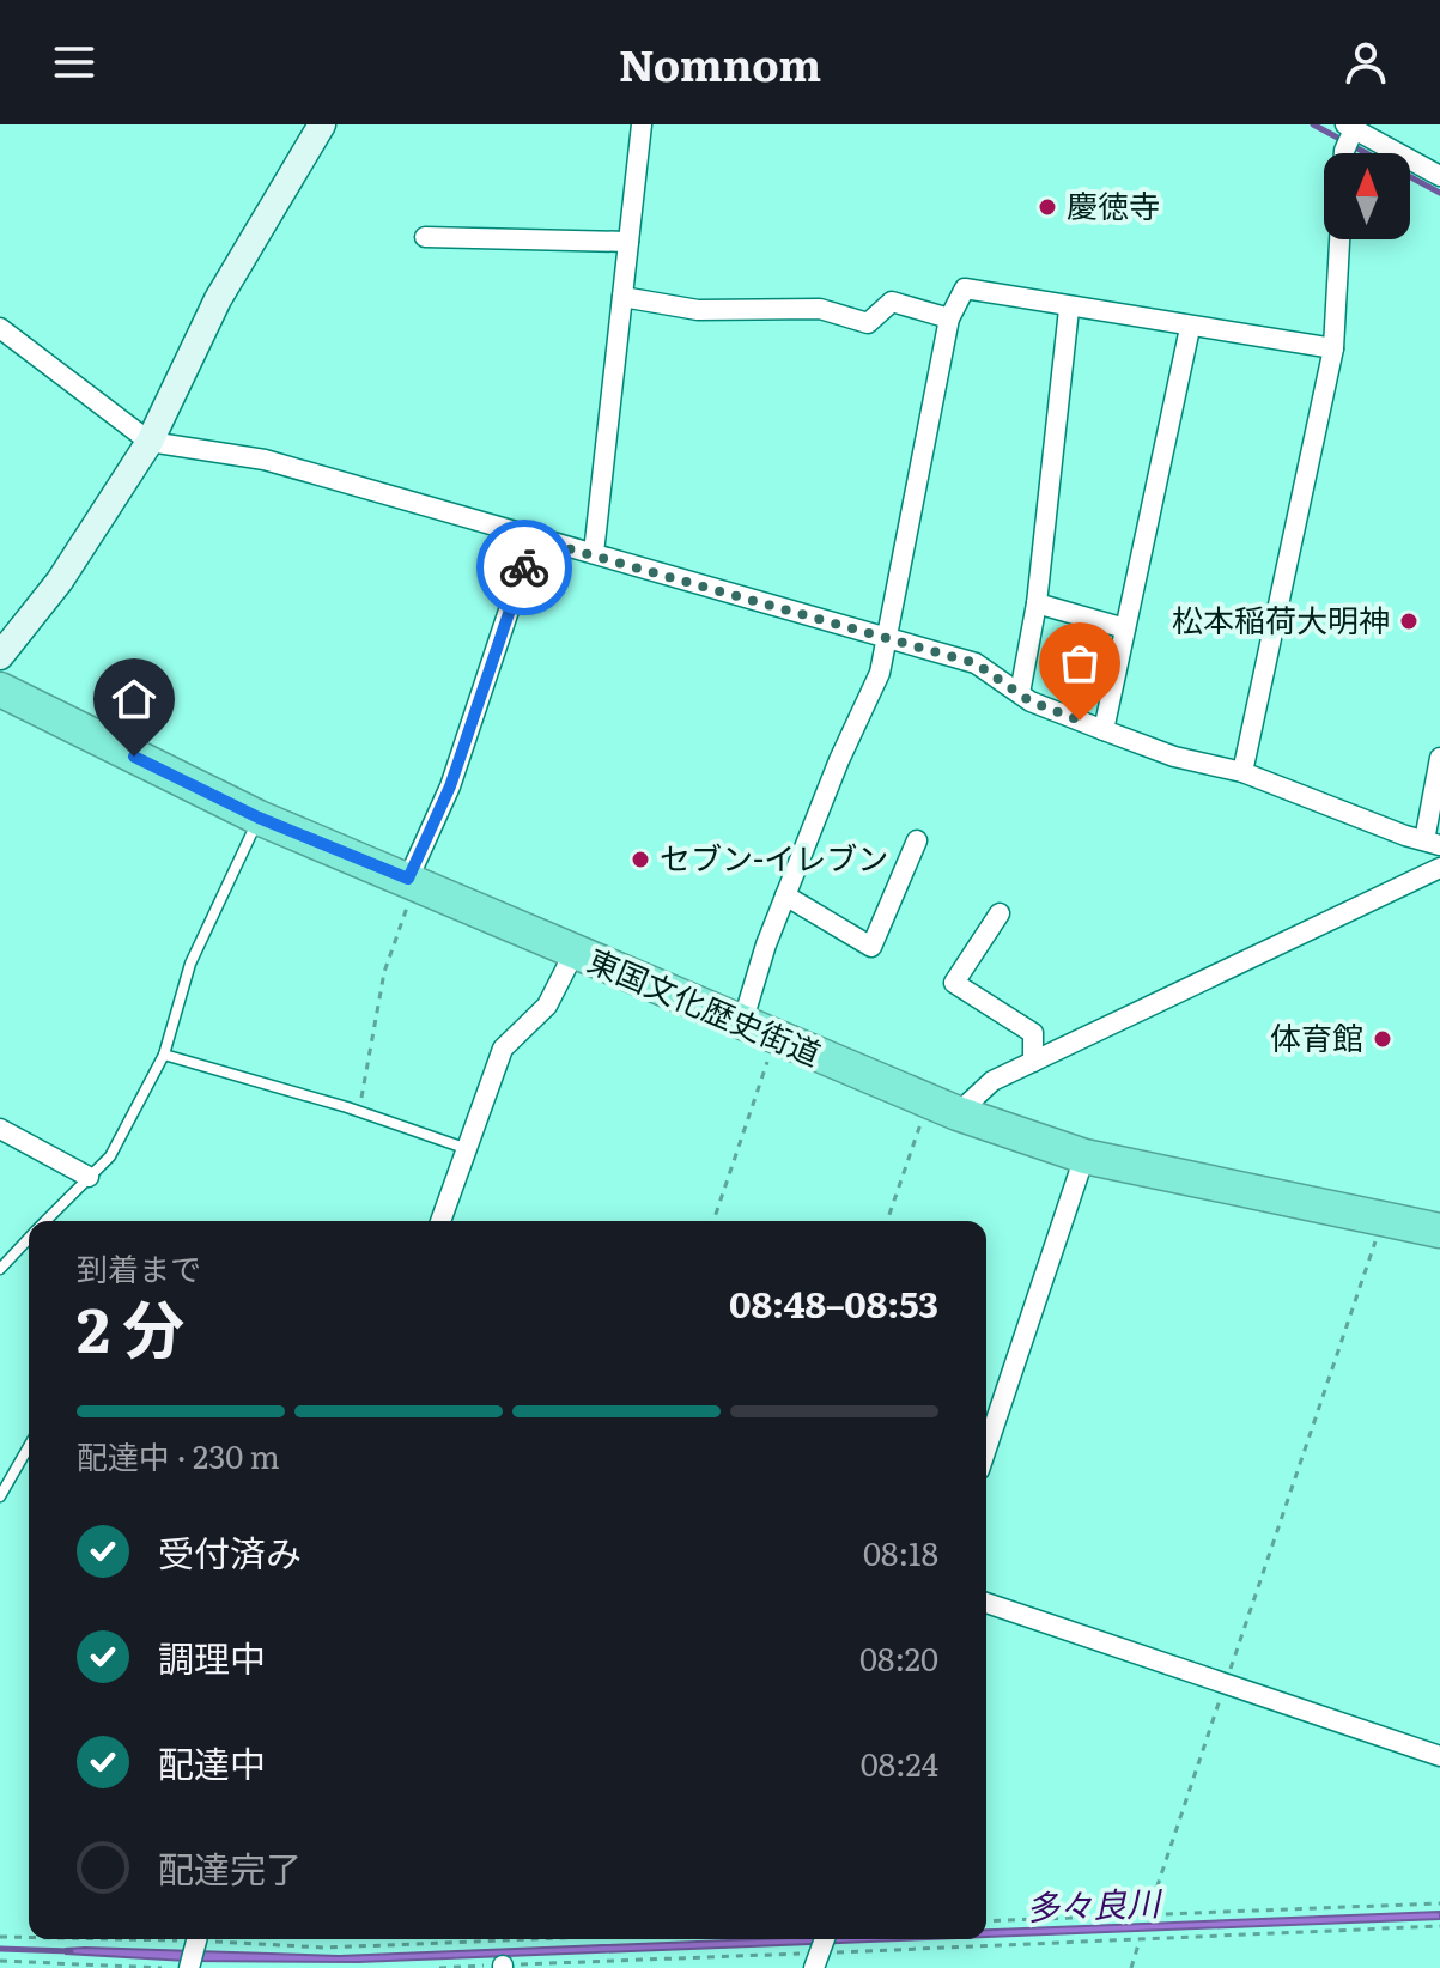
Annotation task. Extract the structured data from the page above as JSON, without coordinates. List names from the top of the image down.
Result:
{
  "streets": {
    "highway": ["東国文化歴史街道"]
  },
  "water": ["多々良川"],
  "places": [
    "慶徳寺",
    "松本稲荷大明神",
    "セブン-イレブン",
    "体育館"
  ],
  "north": "top",
  "page": {
    "header": "Nomnom",
    "heading": ["2 分", "到着まで", "08:48–08:53"],
    "bar": "配達中 · 230 m",
    "list": [
      ["受付済み", "08:18"],
      ["調理中", "08:20"],
      ["配達中", "08:24"],
      "配達完了"
    ]
  }
}
